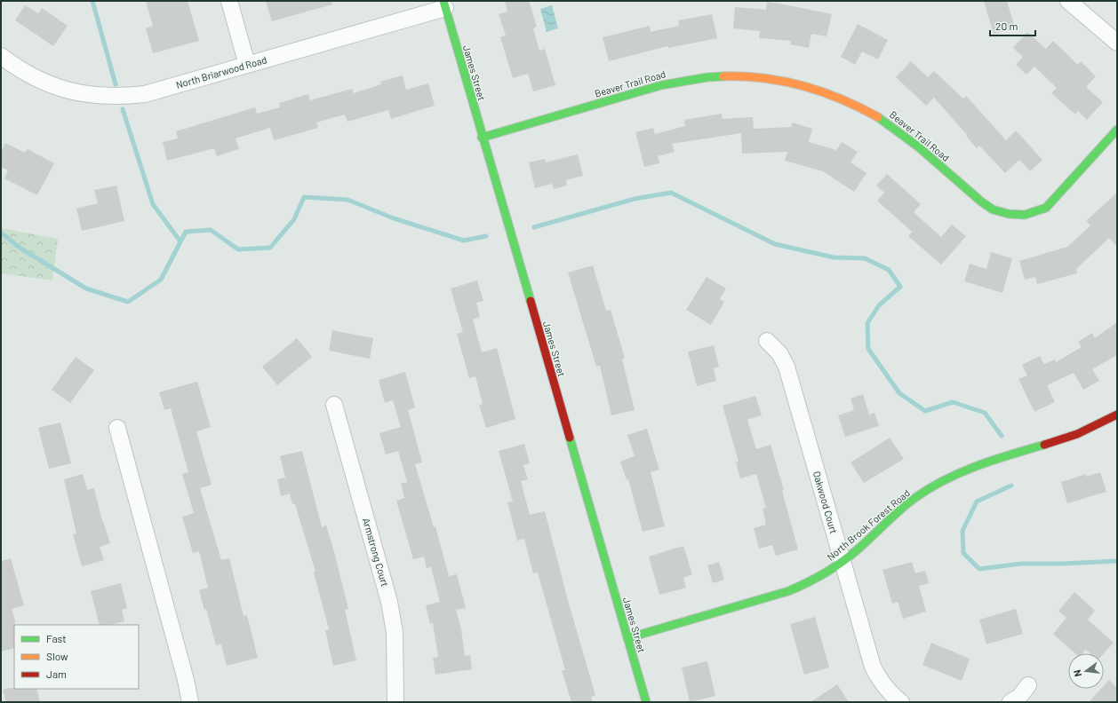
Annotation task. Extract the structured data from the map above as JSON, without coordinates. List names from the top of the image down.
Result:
{
  "streets": {
    "street": [
      "North Briarwood Road",
      "James Street",
      "Beaver Trail Road",
      "Oakwood Court",
      "North Brook Forest Road",
      "Armstrong Court"
    ]
  },
  "crossings": [
    ["North Briarwood Road", "James Street"],
    ["James Street", "Beaver Trail Road"],
    ["James Street", "North Brook Forest Road"],
    ["Oakwood Court", "North Brook Forest Road"]
  ],
  "legend": ["Fast", "Slow", "Jam"],
  "scale_bar": "20 m",
  "north": "left"
}
